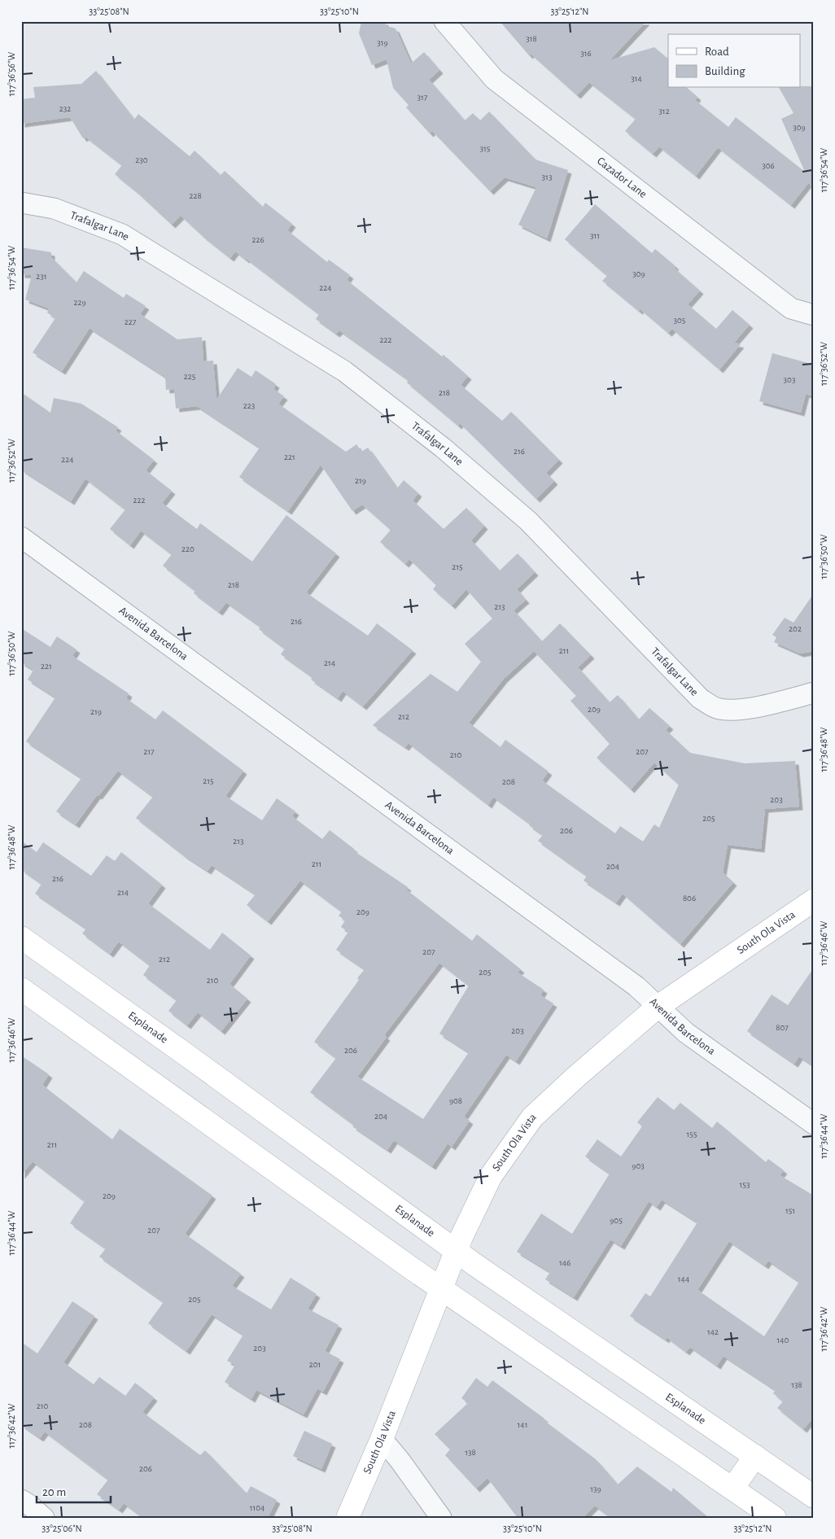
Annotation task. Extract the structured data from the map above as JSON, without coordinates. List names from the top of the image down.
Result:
{
  "streets": {
    "street": [
      "Cazador Lane",
      "Trafalgar Lane",
      "Avenida Barcelona",
      "South Ola Vista",
      "Esplanade"
    ]
  },
  "crossings": [
    ["Avenida Barcelona", "South Ola Vista"],
    ["South Ola Vista", "Esplanade"]
  ],
  "house_numbers": [
    "318",
    "319",
    "316",
    "314",
    "317",
    "232",
    "312",
    "309",
    "315",
    "230",
    "306",
    "313",
    "228",
    "311",
    "226",
    "309",
    "231",
    "224",
    "229",
    "305",
    "227",
    "222",
    "225",
    "303",
    "218",
    "223",
    "216",
    "221",
    "224",
    "219",
    "222",
    "220",
    "215",
    "218",
    "213",
    "216",
    "202",
    "211",
    "214",
    "221",
    "209",
    "219",
    "212",
    "217",
    "207",
    "210",
    "215",
    "208",
    "203",
    "205",
    "206",
    "213",
    "211",
    "204",
    "216",
    "214",
    "806",
    "209",
    "207",
    "212",
    "205",
    "210",
    "807",
    "203",
    "206",
    "908",
    "204",
    "155",
    "211",
    "903",
    "153",
    "209",
    "151",
    "905",
    "207",
    "146",
    "144",
    "205",
    "142",
    "140",
    "203",
    "201",
    "138",
    "210",
    "208",
    "141",
    "138",
    "206",
    "139",
    "1104"
  ],
  "legend": ["Road", "Building"],
  "scale_bar": "20 m",
  "coordinates": [
    "33°25'08\"N",
    "33°25'10\"N",
    "33°25'12\"N",
    "117°36'56\"W",
    "117°36'54\"W",
    "117°36'52\"W",
    "117°36'50\"W",
    "117°36'48\"W",
    "117°36'46\"W",
    "117°36'44\"W",
    "117°36'42\"W",
    "33°25'06\"N"
  ]
}
